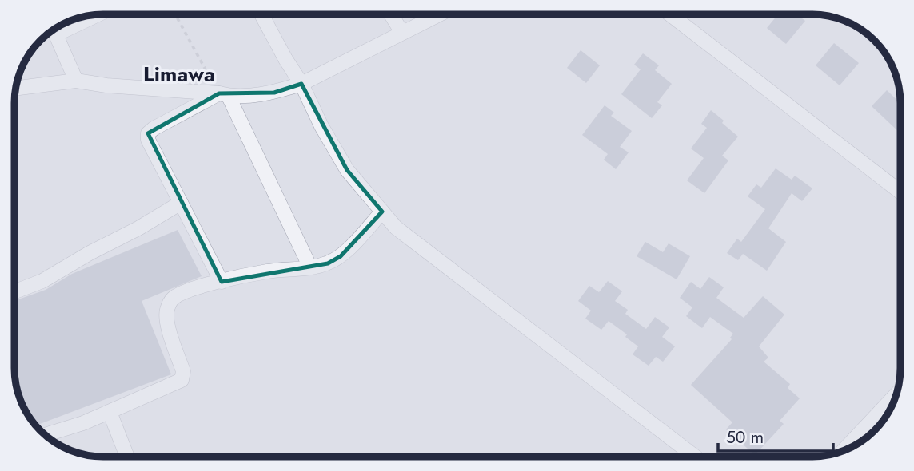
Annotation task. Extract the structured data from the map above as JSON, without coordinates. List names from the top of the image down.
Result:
{
  "districts": ["Limawa"],
  "scale_bar": "50 m"
}
